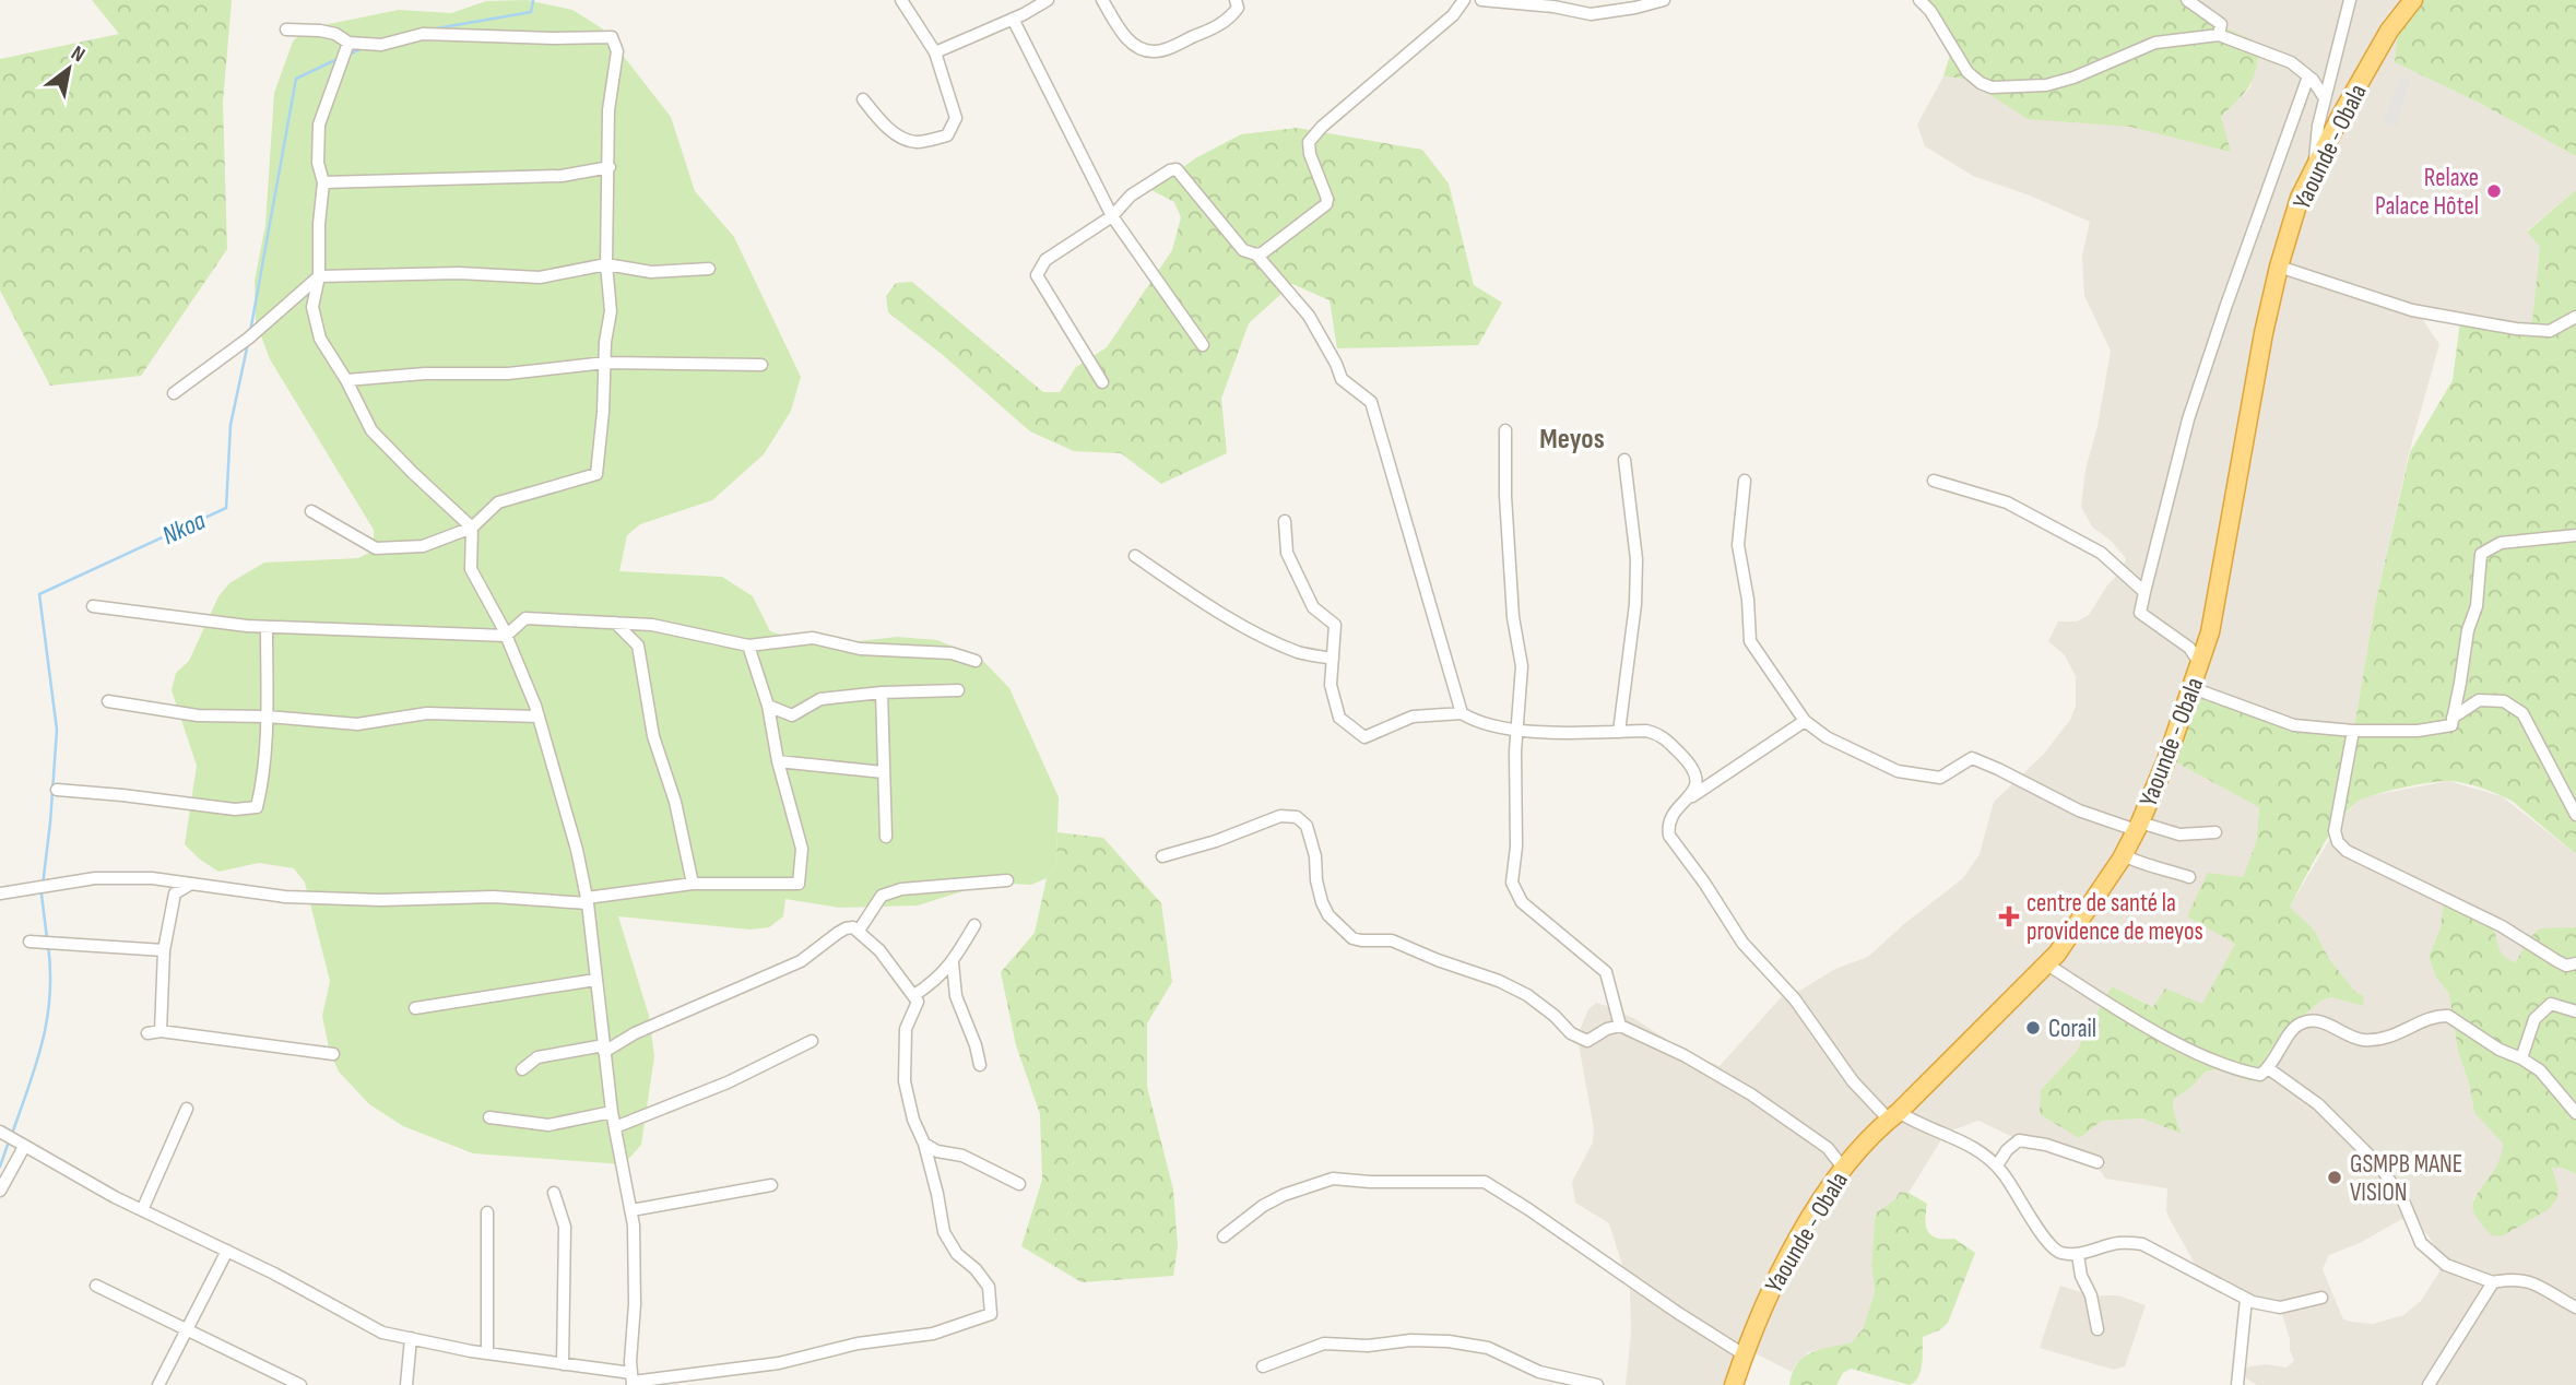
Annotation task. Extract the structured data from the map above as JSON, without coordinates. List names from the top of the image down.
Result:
{
  "streets": {
    "highway": ["Yaounde - Obala"]
  },
  "districts": ["Meyos"],
  "water": ["Nkoa"],
  "places": {
    "other": ["Relaxe Palace Hôtel", "Corail", "GSMPB MANE VISION"],
    "health": ["centre de santé la providence de meyos"]
  },
  "north": "top right"
}
